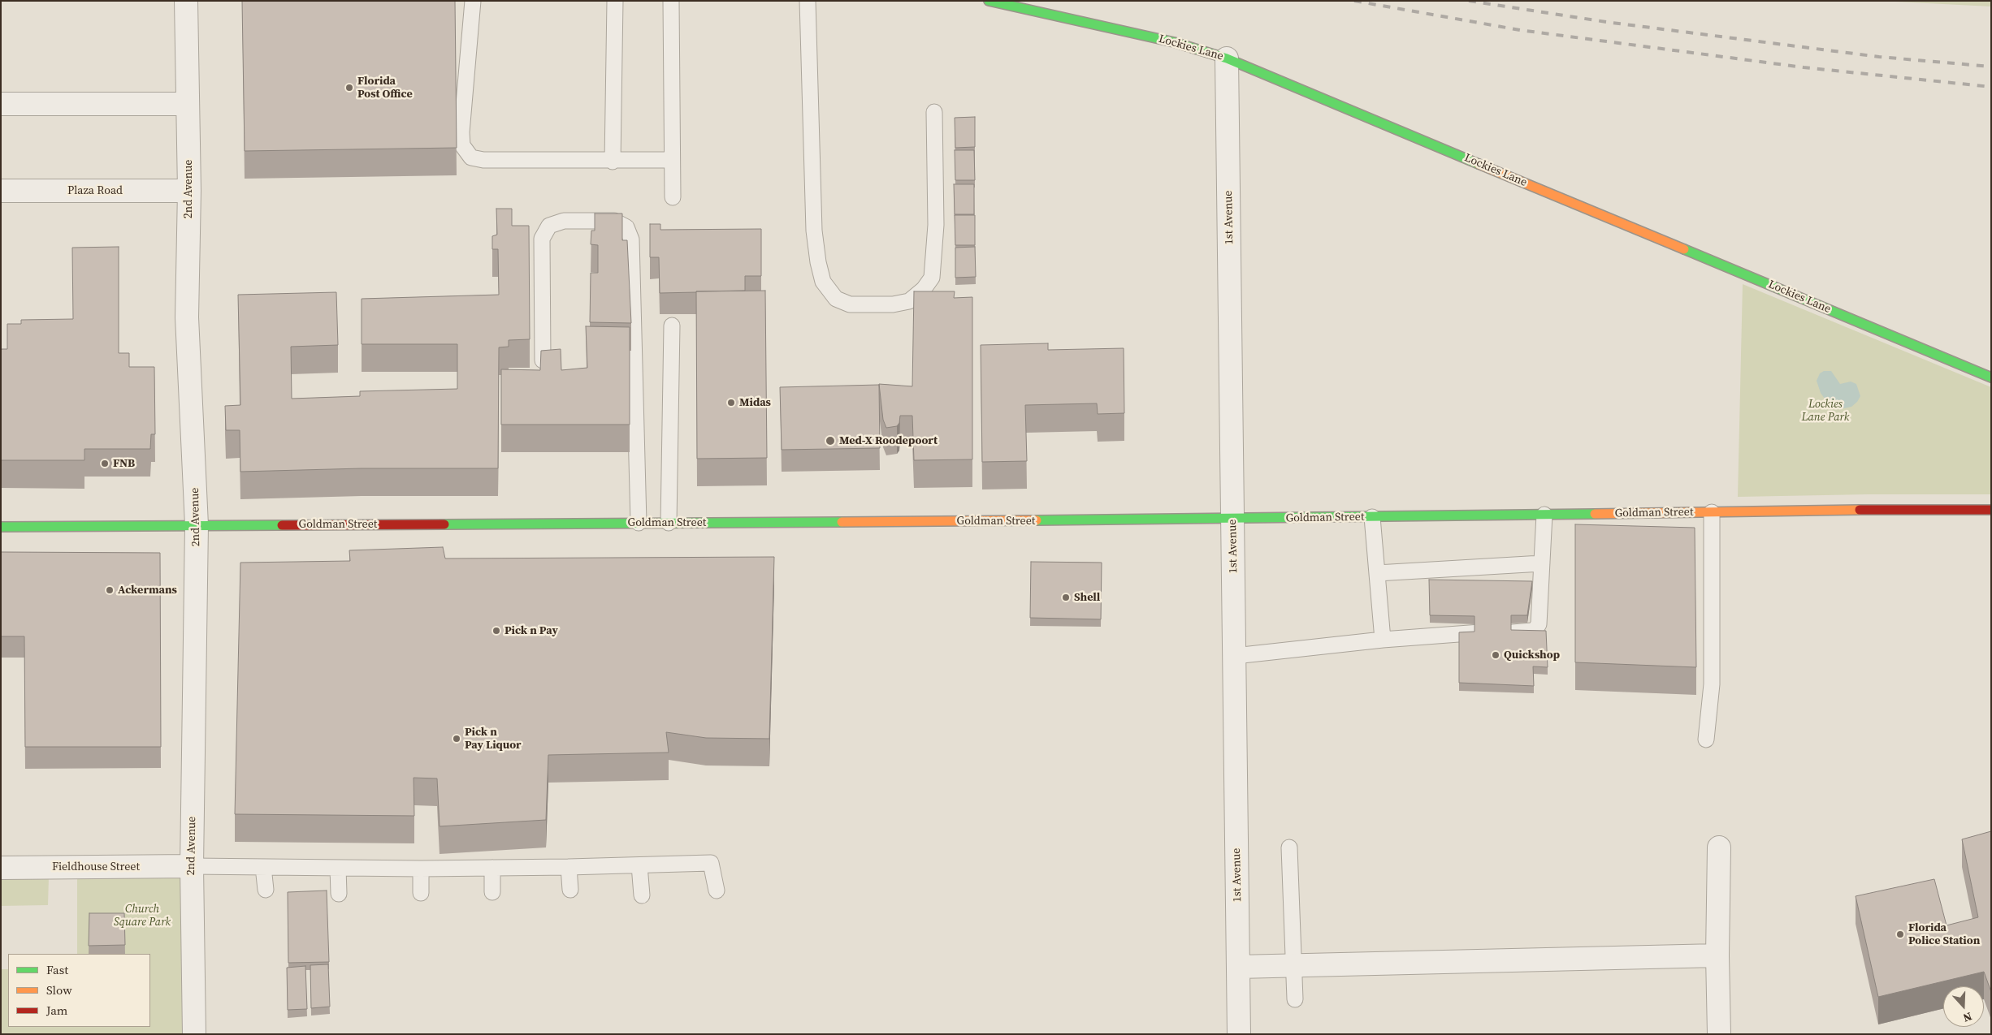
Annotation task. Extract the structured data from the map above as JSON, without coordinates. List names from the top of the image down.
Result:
{
  "streets": {
    "street": [
      "Lockies Lane",
      "2nd Avenue",
      "Plaza Road",
      "1st Avenue",
      "Goldman Street",
      "Fieldhouse Street"
    ]
  },
  "crossings": [
    ["Lockies Lane", "1st Avenue"],
    ["2nd Avenue", "Plaza Road"],
    ["2nd Avenue", "Goldman Street"],
    ["2nd Avenue", "Fieldhouse Street"],
    ["1st Avenue", "Goldman Street"]
  ],
  "parks": ["Lockies Lane Park", "Church Square Park"],
  "places": [
    "Florida Post Office",
    "Midas",
    "Med-X Roodepoort",
    "FNB",
    "Ackermans",
    "Shell",
    "Pick n Pay",
    "Quickshop",
    "Pick n Pay Liquor",
    "Florida Police Station"
  ],
  "legend": ["Fast", "Slow", "Jam"],
  "north": "bottom"
}
